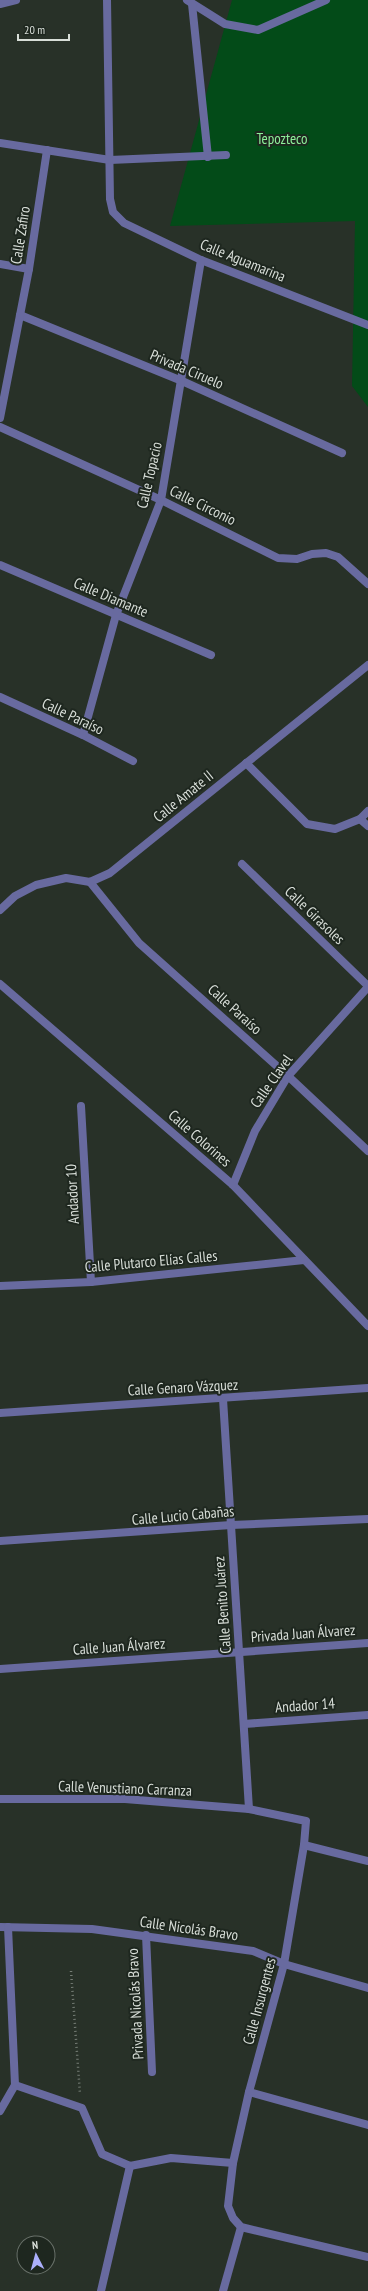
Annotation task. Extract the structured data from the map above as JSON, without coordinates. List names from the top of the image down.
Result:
{
  "streets": {
    "street": [
      "Calle Zafiro",
      "Calle Aguamarina",
      "Privada Ciruelo",
      "Calle Topacio",
      "Calle Circonio",
      "Calle Diamante",
      "Calle Paraíso",
      "Calle Amate II",
      "Calle Girasoles",
      "Calle Clavel",
      "Calle Colorines",
      "Andador 10",
      "Calle Plutarco Elías Calles",
      "Calle Genaro Vázquez",
      "Calle Lucio Cabañas",
      "Calle Benito Juárez",
      "Privada Juan Álvarez",
      "Calle Juan Álvarez",
      "Andador 14",
      "Calle Venustiano Carranza",
      "Calle Nicolás Bravo",
      "Calle Insurgentes",
      "Privada Nicolás Bravo"
    ]
  },
  "crossings": [
    ["Calle Zafiro", "Privada Ciruelo"],
    ["Calle Aguamarina", "Calle Topacio"],
    ["Privada Ciruelo", "Calle Topacio"],
    ["Calle Topacio", "Calle Circonio"],
    ["Calle Topacio", "Calle Diamante"],
    ["Calle Topacio", "Calle Paraíso"],
    ["Calle Paraíso", "Calle Amate II"],
    ["Calle Paraíso", "Calle Clavel"],
    ["Calle Girasoles", "Calle Clavel"],
    ["Calle Clavel", "Calle Colorines"],
    ["Calle Colorines", "Calle Plutarco Elías Calles"],
    ["Andador 10", "Calle Plutarco Elías Calles"],
    ["Calle Genaro Vázquez", "Calle Benito Juárez"],
    ["Calle Lucio Cabañas", "Calle Benito Juárez"],
    ["Calle Benito Juárez", "Privada Juan Álvarez"],
    ["Calle Benito Juárez", "Calle Juan Álvarez"],
    ["Calle Benito Juárez", "Andador 14"],
    ["Calle Benito Juárez", "Calle Venustiano Carranza"],
    ["Privada Juan Álvarez", "Calle Juan Álvarez"],
    ["Calle Venustiano Carranza", "Calle Insurgentes"],
    ["Calle Nicolás Bravo", "Calle Insurgentes"],
    ["Calle Nicolás Bravo", "Privada Nicolás Bravo"]
  ],
  "parks": ["Tepozteco"],
  "scale_bar": "20 m",
  "north": "top"
}
